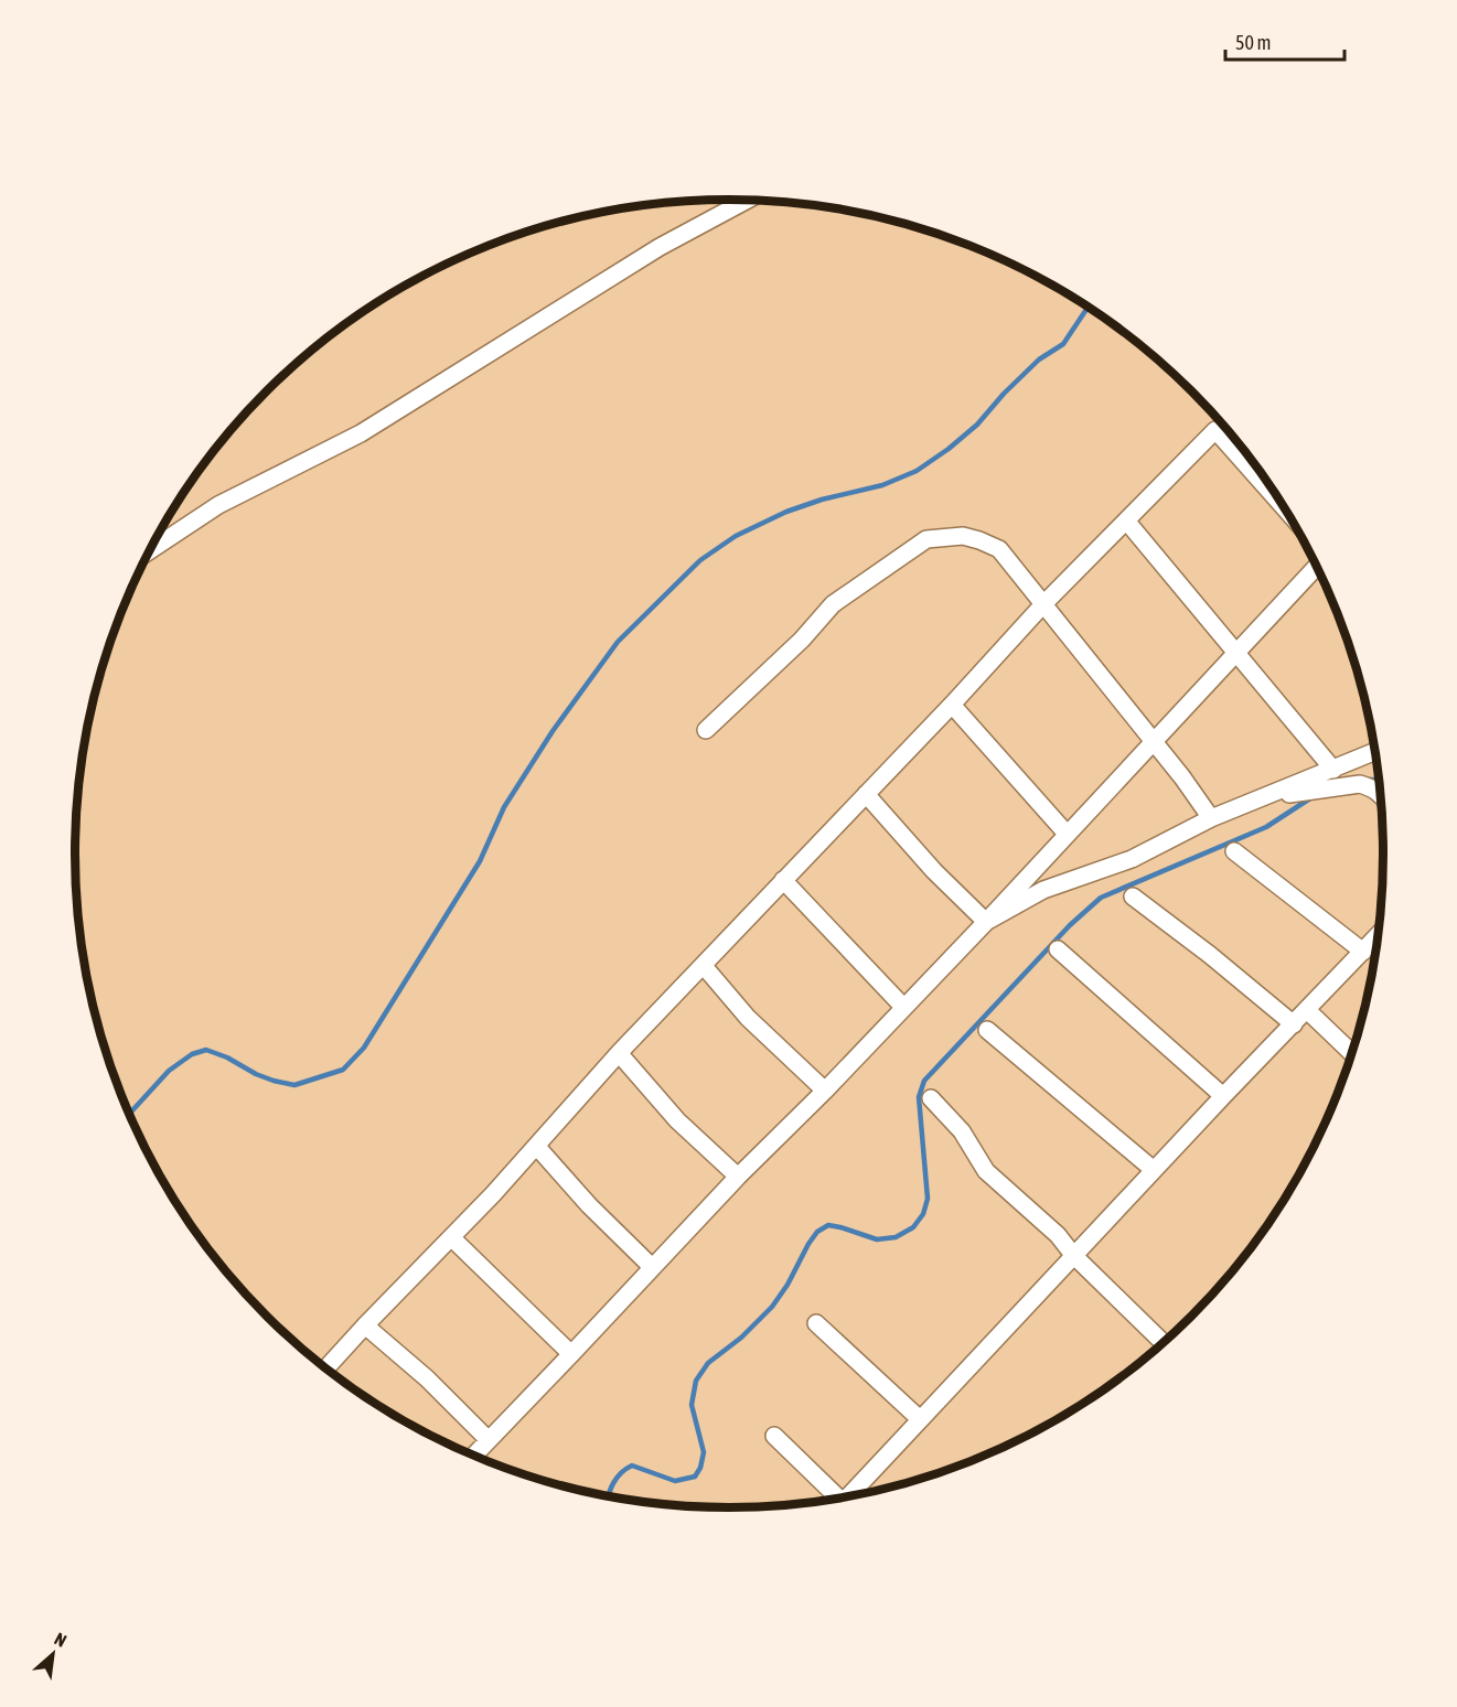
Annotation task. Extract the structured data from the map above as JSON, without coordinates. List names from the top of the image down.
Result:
{
  "scale_bar": "50 m",
  "north": "top right"
}
